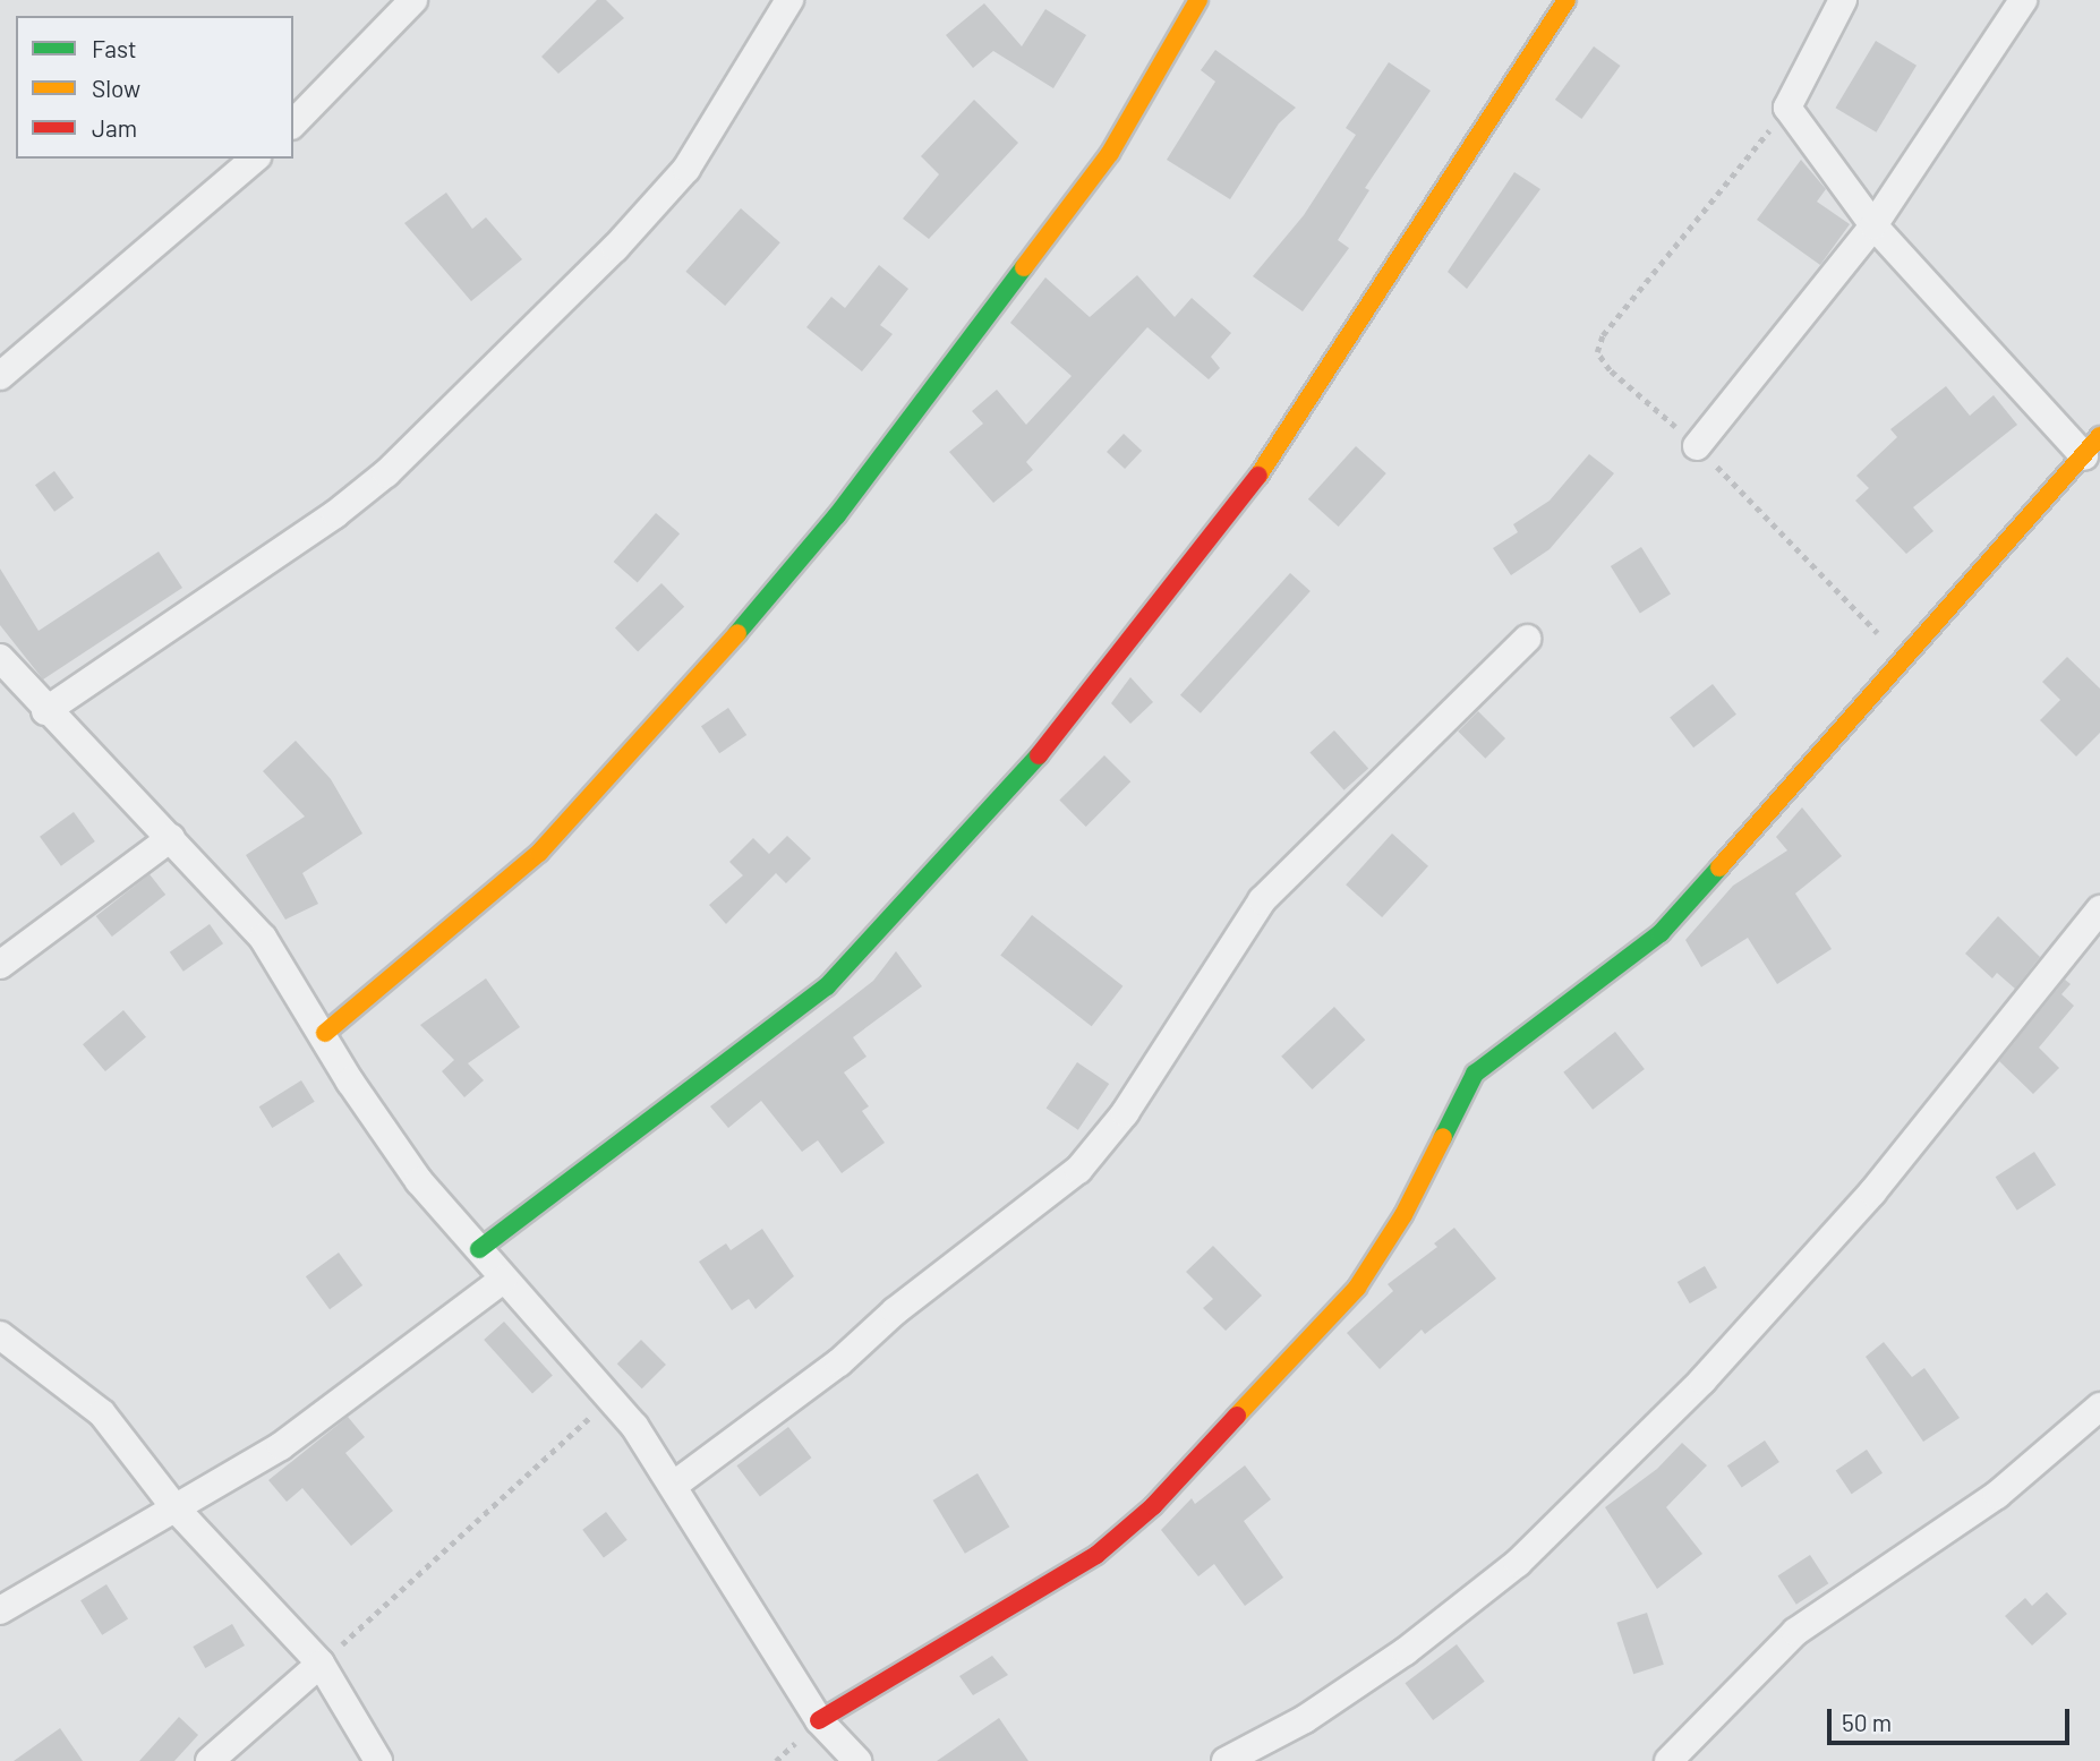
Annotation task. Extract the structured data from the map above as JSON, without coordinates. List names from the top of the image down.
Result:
{
  "legend": ["Fast", "Slow", "Jam"],
  "scale_bar": "50 m"
}
